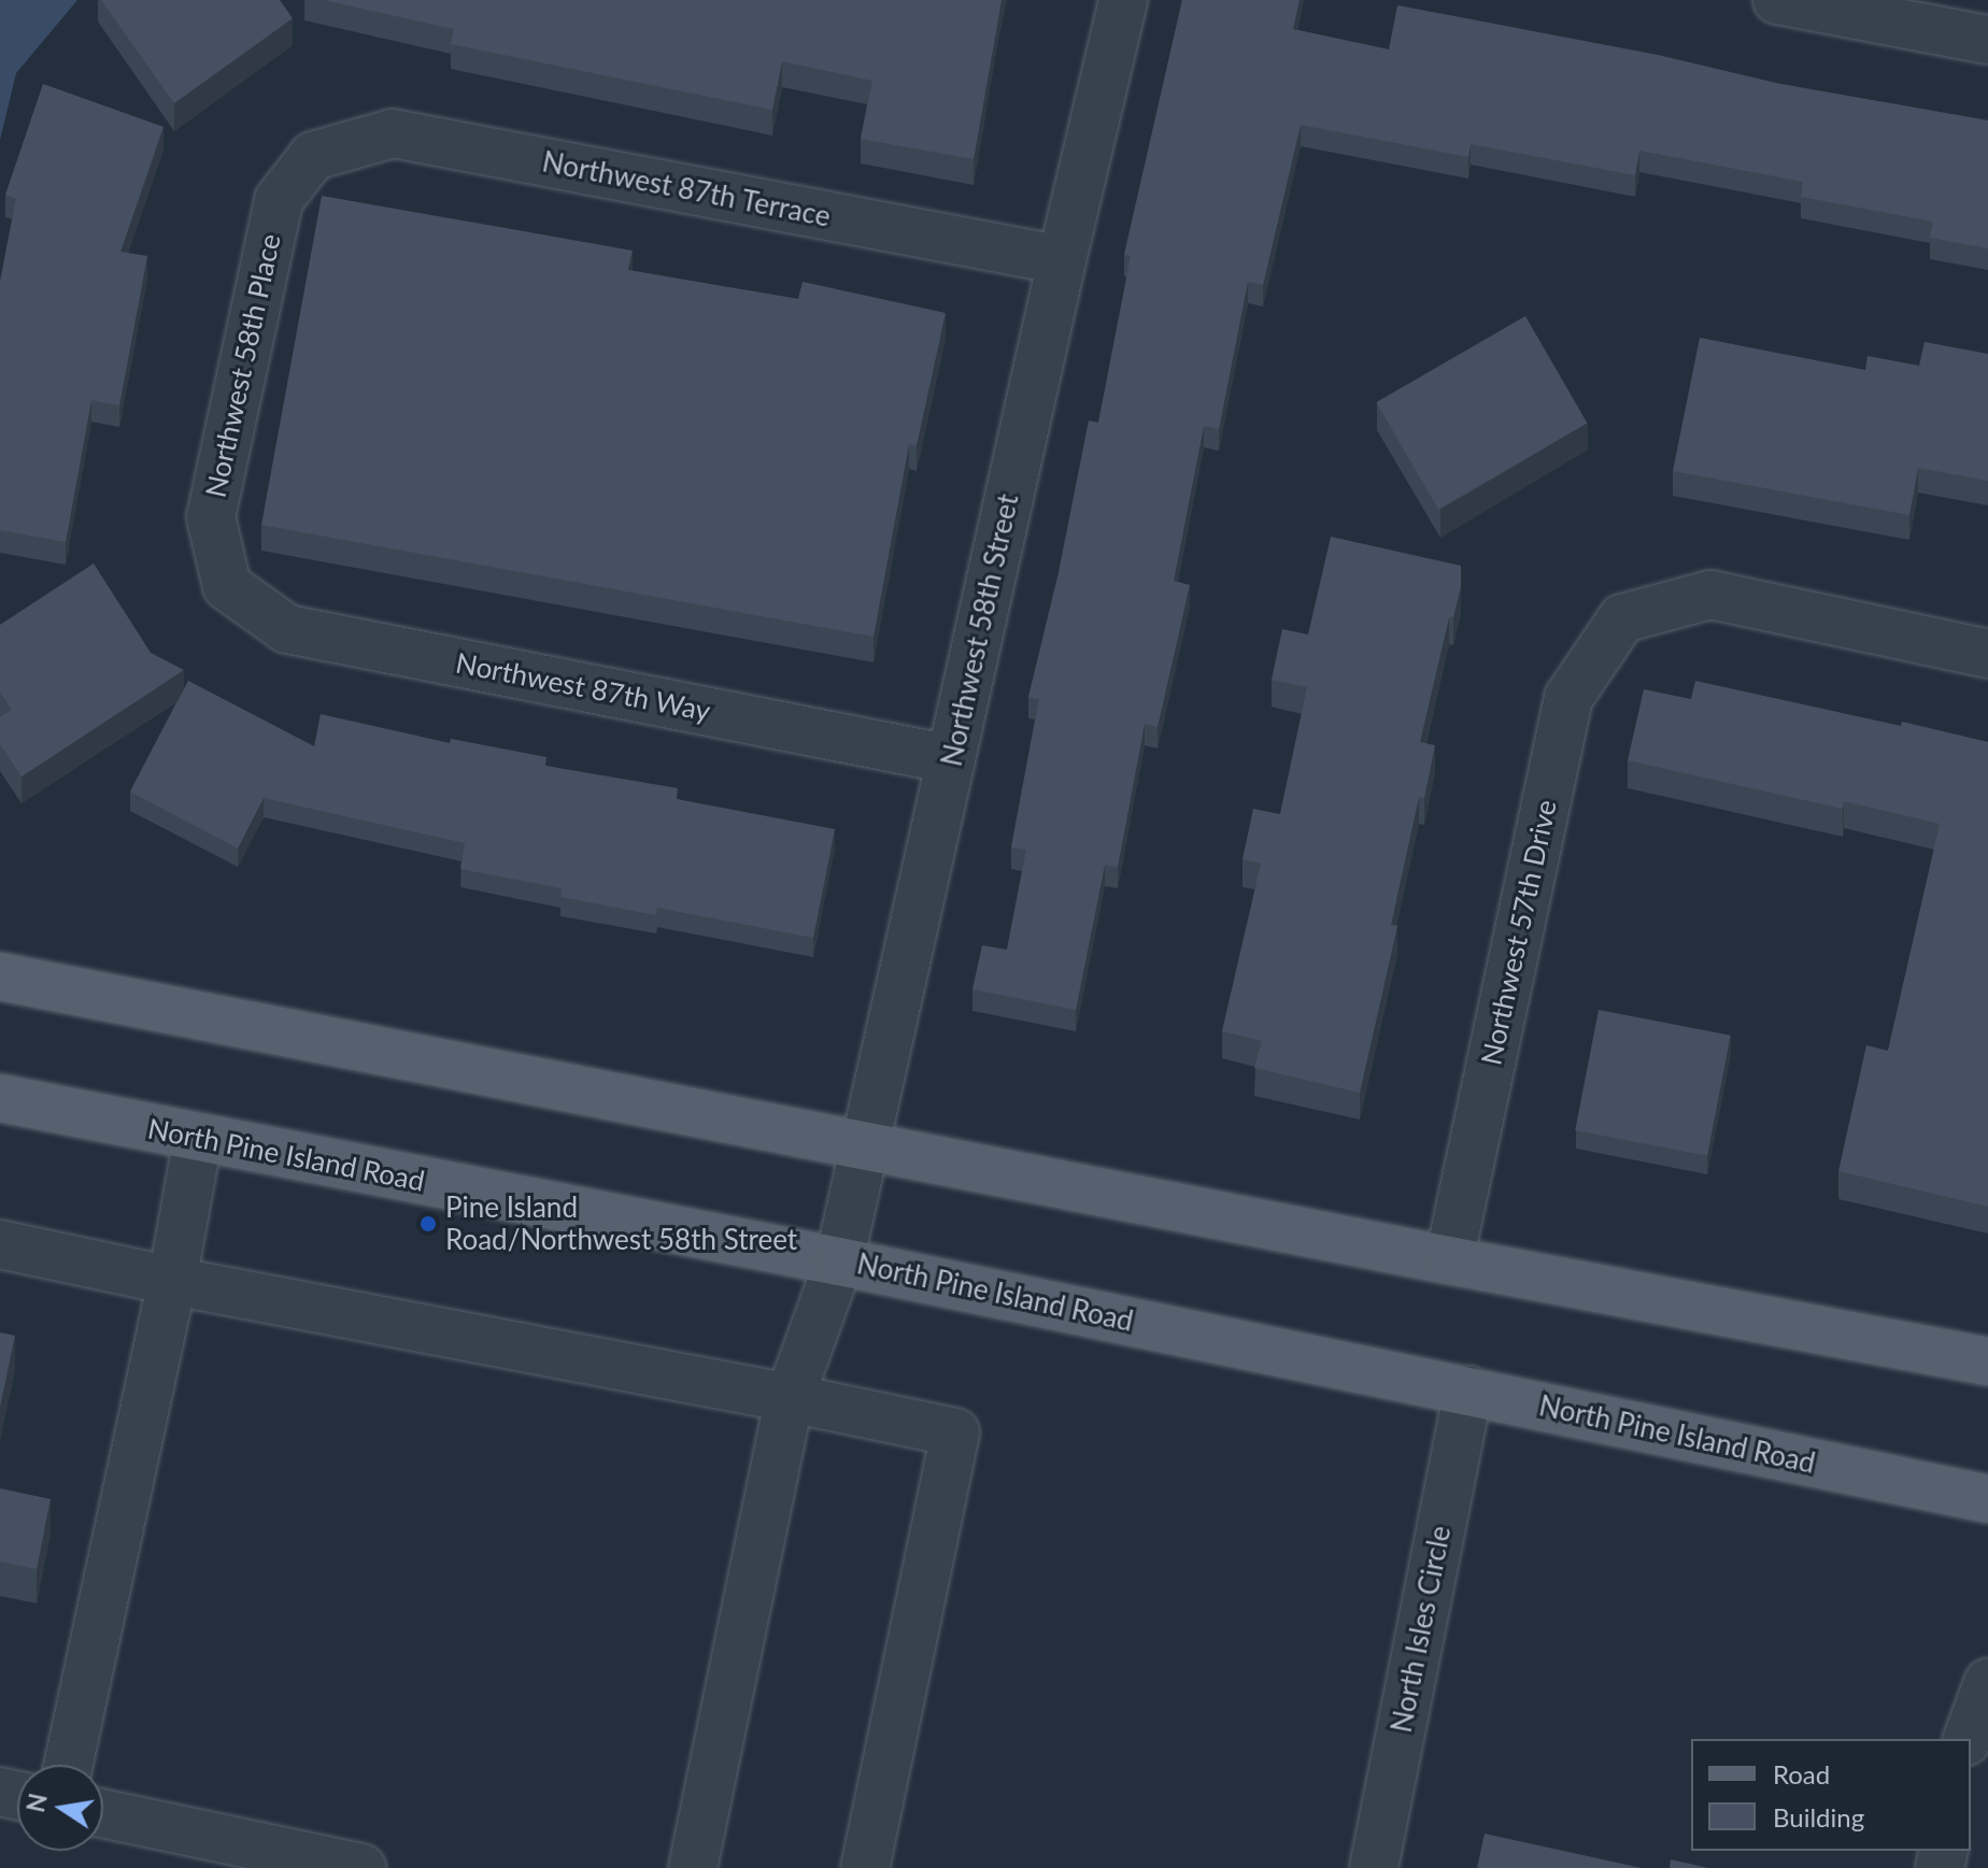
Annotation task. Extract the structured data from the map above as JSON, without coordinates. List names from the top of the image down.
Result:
{
  "streets": {
    "main road": ["North Pine Island Road"],
    "street": [
      "Northwest 87th Terrace",
      "Northwest 58th Place",
      "Northwest 58th Street",
      "Northwest 87th Way",
      "Northwest 57th Drive",
      "North Isles Circle"
    ]
  },
  "crossings": [
    ["Northwest 87th Terrace", "Northwest 58th Place"],
    ["Northwest 87th Terrace", "Northwest 58th Street"],
    ["Northwest 58th Place", "Northwest 87th Way"],
    ["Northwest 58th Street", "Northwest 87th Way"],
    ["Northwest 58th Street", "North Pine Island Road"],
    ["North Pine Island Road", "North Isles Circle"]
  ],
  "places": ["Pine Island Road/Northwest 58th Street"],
  "legend": ["Road", "Building"],
  "north": "left"
}
